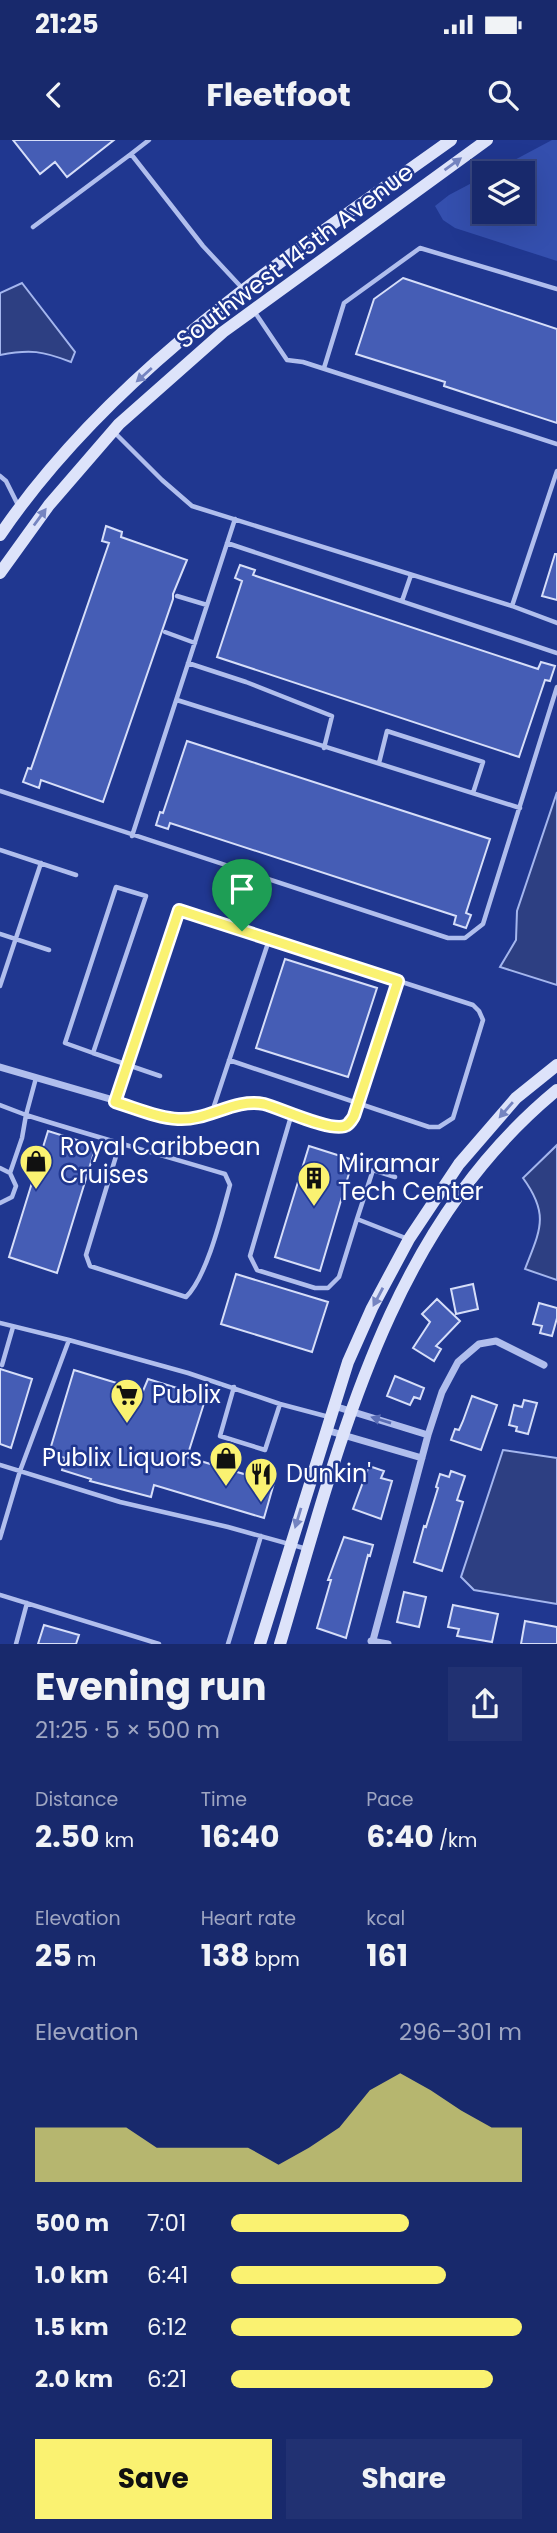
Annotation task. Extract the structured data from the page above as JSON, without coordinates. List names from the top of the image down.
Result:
{
  "streets": {
    "street": ["Southwest 145th Avenue"]
  },
  "places": {
    "shop": ["Royal Caribbean Cruises", "Publix Liquors"],
    "building": ["Miramar Tech Center"],
    "supermarket": ["Publix"],
    "restaurant": ["Dunkin'"]
  },
  "page": {
    "status": "21:25",
    "header": "Fleetfoot",
    "heading": ["Evening run", "21:25 · 5 × 500 m"],
    "stats": [
      ["Distance", "2.50 km"],
      ["Time", "16:40"],
      ["Pace", "6:40 /km"],
      ["Elevation", "25 m"],
      ["Heart rate", "138 bpm"],
      ["kcal", "161"]
    ],
    "chart": ["Elevation", "296–301 m"],
    "list": [
      {
        "name": "500 m",
        "note": "7:01"
      },
      {
        "name": "1.0 km",
        "note": "6:41"
      },
      {
        "name": "1.5 km",
        "note": "6:12"
      },
      {
        "name": "2.0 km",
        "note": "6:21"
      }
    ],
    "buttons": ["Save", "Share"]
  }
}
